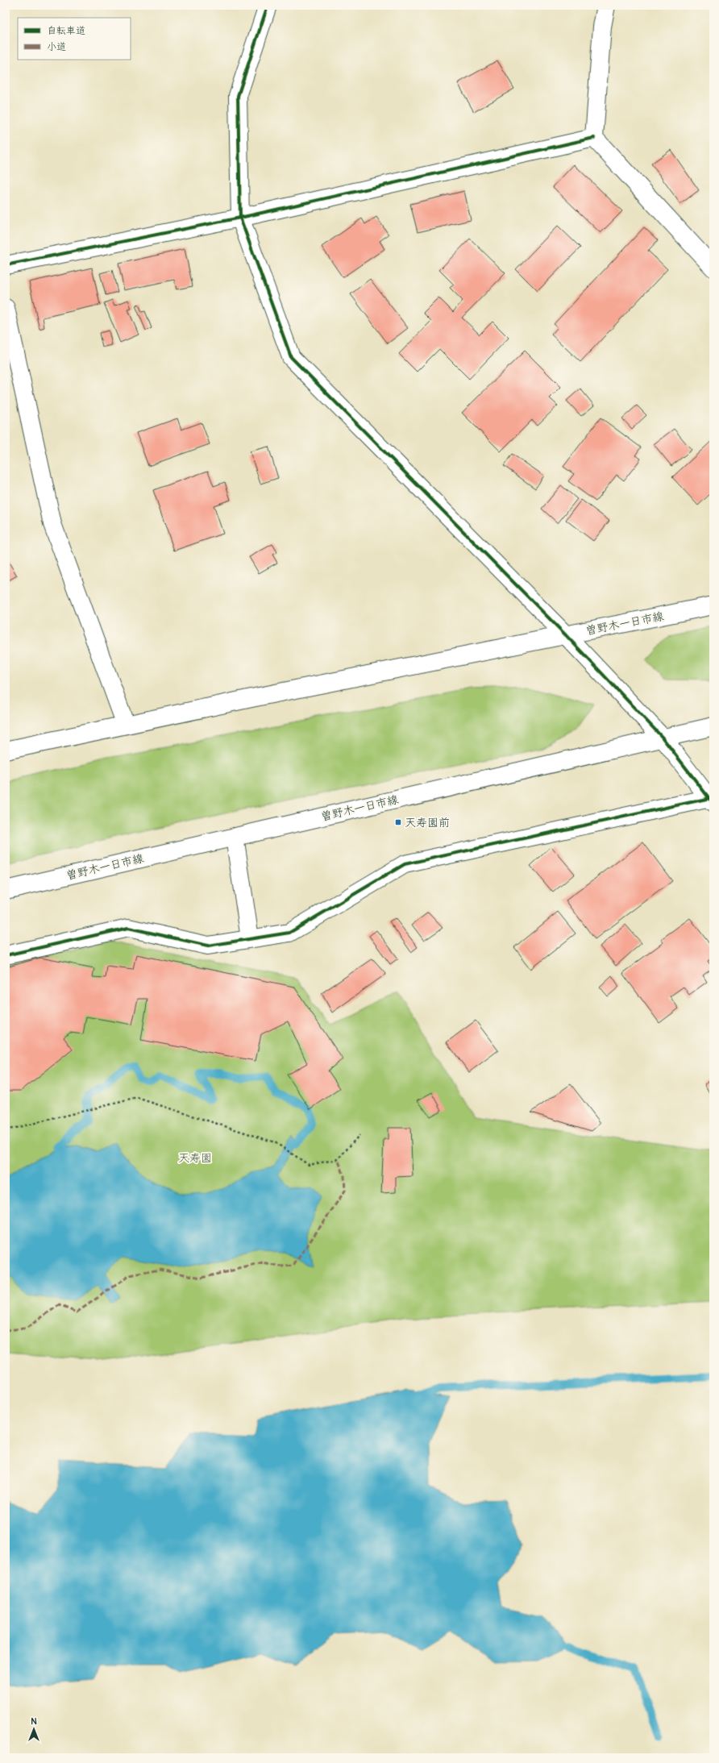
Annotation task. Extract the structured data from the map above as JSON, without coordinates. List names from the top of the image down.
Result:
{
  "streets": {
    "street": ["曽野木一日市線"]
  },
  "parks": ["天寿園"],
  "places": {
    "transit": ["天寿園前"]
  },
  "legend": ["自転車道", "小道"],
  "north": "top"
}
